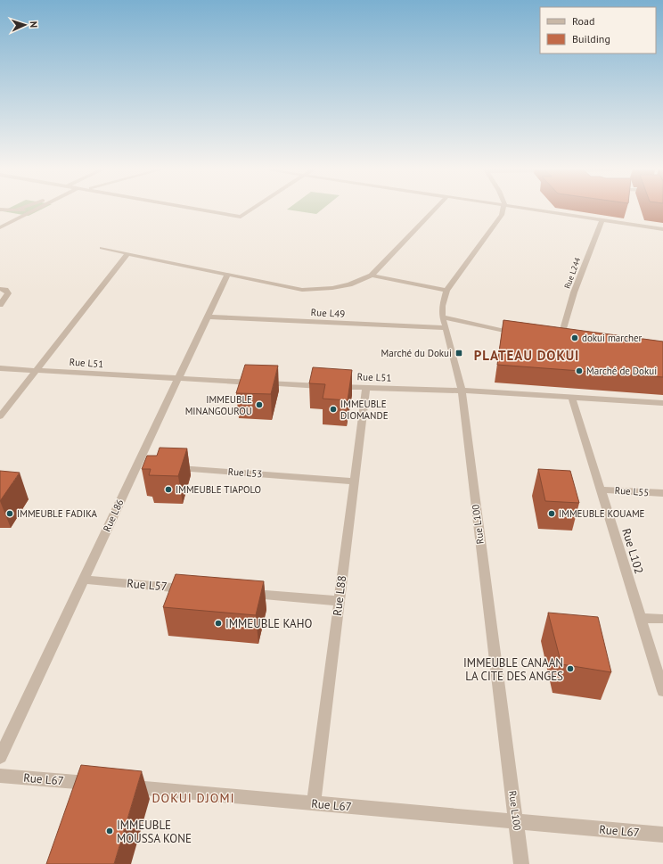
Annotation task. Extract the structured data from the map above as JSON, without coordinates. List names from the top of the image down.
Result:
{
  "streets": {
    "street": [
      "Rue L244",
      "Rue L49",
      "Rue L51",
      "Rue L53",
      "Rue L55",
      "Rue L86",
      "Rue L100",
      "Rue L102",
      "Rue L57",
      "Rue L88",
      "Rue L67"
    ]
  },
  "crossings": [
    ["Rue L49", "Rue L86"],
    ["Rue L49", "Rue L100"],
    ["Rue L51", "Rue L86"],
    ["Rue L51", "Rue L100"],
    ["Rue L51", "Rue L102"],
    ["Rue L51", "Rue L88"],
    ["Rue L53", "Rue L88"],
    ["Rue L55", "Rue L102"],
    ["Rue L86", "Rue L57"],
    ["Rue L100", "Rue L67"],
    ["Rue L88", "Rue L67"]
  ],
  "districts": ["PLATEAU DOKUI", "DOKUI DJOMI"],
  "places": {
    "other": [
      "dokui marcher",
      "Marché de Dokui",
      "IMMEUBLE MINANGOUROU",
      "IMMEUBLE DIOMANDE",
      "IMMEUBLE TIAPOLO",
      "IMMEUBLE FADIKA",
      "IMMEUBLE KOUAME",
      "IMMEUBLE KAHO",
      "IMMEUBLE CANAAN LA CITE DES ANGES",
      "IMMEUBLE MOUSSA KONE"
    ],
    "transit": ["Marché du Dokui"]
  },
  "legend": ["Road", "Building"],
  "north": "right"
}
